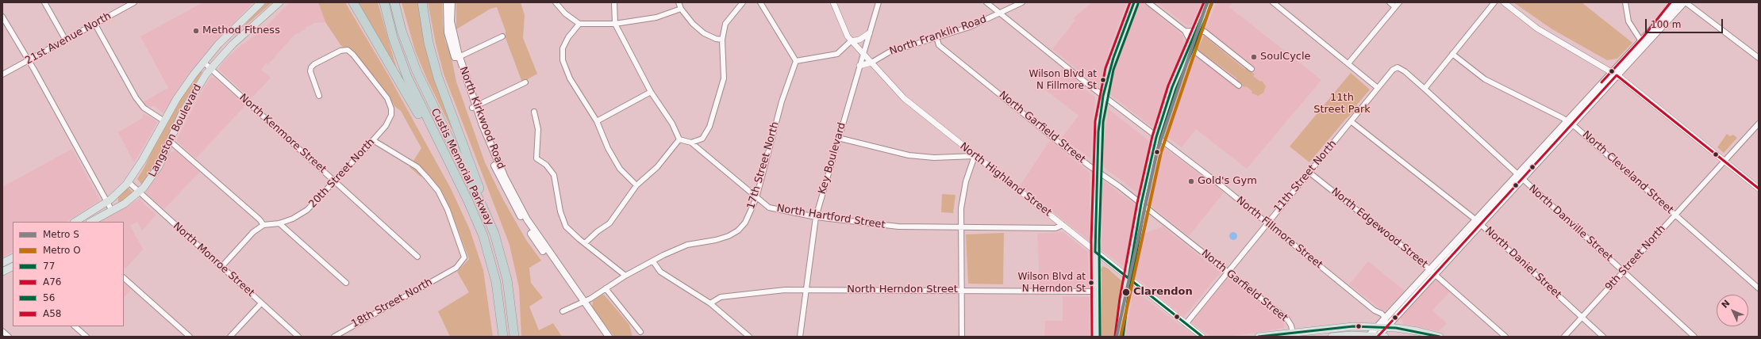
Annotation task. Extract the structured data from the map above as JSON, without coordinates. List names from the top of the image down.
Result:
{
  "streets": {
    "highway": ["Custis Memorial Parkway"],
    "main road": ["North Kirkwood Road", "Langston Boulevard"],
    "street": [
      "North Franklin Road",
      "21st Avenue North",
      "North Garfield Street",
      "North Kenmore Street",
      "Key Boulevard",
      "17th Street North",
      "North Cleveland Street",
      "20th Street North",
      "11th Street North",
      "North Highland Street",
      "North Hartford Street",
      "North Danville Street",
      "North Edgewood Street",
      "North Fillmore Street",
      "9th Street North",
      "North Monroe Street",
      "North Daniel Street",
      "North Herndon Street",
      "18th Street North"
    ]
  },
  "crossings": [
    ["North Franklin Road", "North Garfield Street"],
    ["North Franklin Road", "North Highland Street"],
    ["North Franklin Road", "North Fillmore Street"],
    ["North Kirkwood Road", "17th Street North"],
    ["North Garfield Street", "11th Street North"],
    ["Langston Boulevard", "North Kenmore Street"],
    ["Langston Boulevard", "North Monroe Street"],
    ["North Kenmore Street", "20th Street North"],
    ["Key Boulevard", "North Highland Street"],
    ["Key Boulevard", "North Hartford Street"],
    ["Key Boulevard", "North Herndon Street"],
    ["17th Street North", "North Hartford Street"],
    ["North Cleveland Street", "9th Street North"],
    ["20th Street North", "18th Street North"],
    ["11th Street North", "North Highland Street"],
    ["11th Street North", "North Danville Street"],
    ["11th Street North", "North Edgewood Street"],
    ["11th Street North", "North Fillmore Street"],
    ["11th Street North", "North Daniel Street"],
    ["North Highland Street", "North Hartford Street"],
    ["North Danville Street", "9th Street North"],
    ["9th Street North", "North Daniel Street"]
  ],
  "parks": ["11th Street Park"],
  "places": [
    "Method Fitness",
    "SoulCycle",
    "Wilson Blvd at N Fillmore St",
    "Gold's Gym",
    "Wilson Blvd at N Herndon St",
    "Clarendon"
  ],
  "lines": [
    "metro line S",
    "transit line 77",
    "transit line A76",
    "transit line A58",
    "metro line O",
    "transit line 56"
  ],
  "legend": [
    "Metro S",
    "Metro O",
    "77",
    "A76",
    "56",
    "A58"
  ],
  "scale_bar": "100 m",
  "north": "top left"
}
